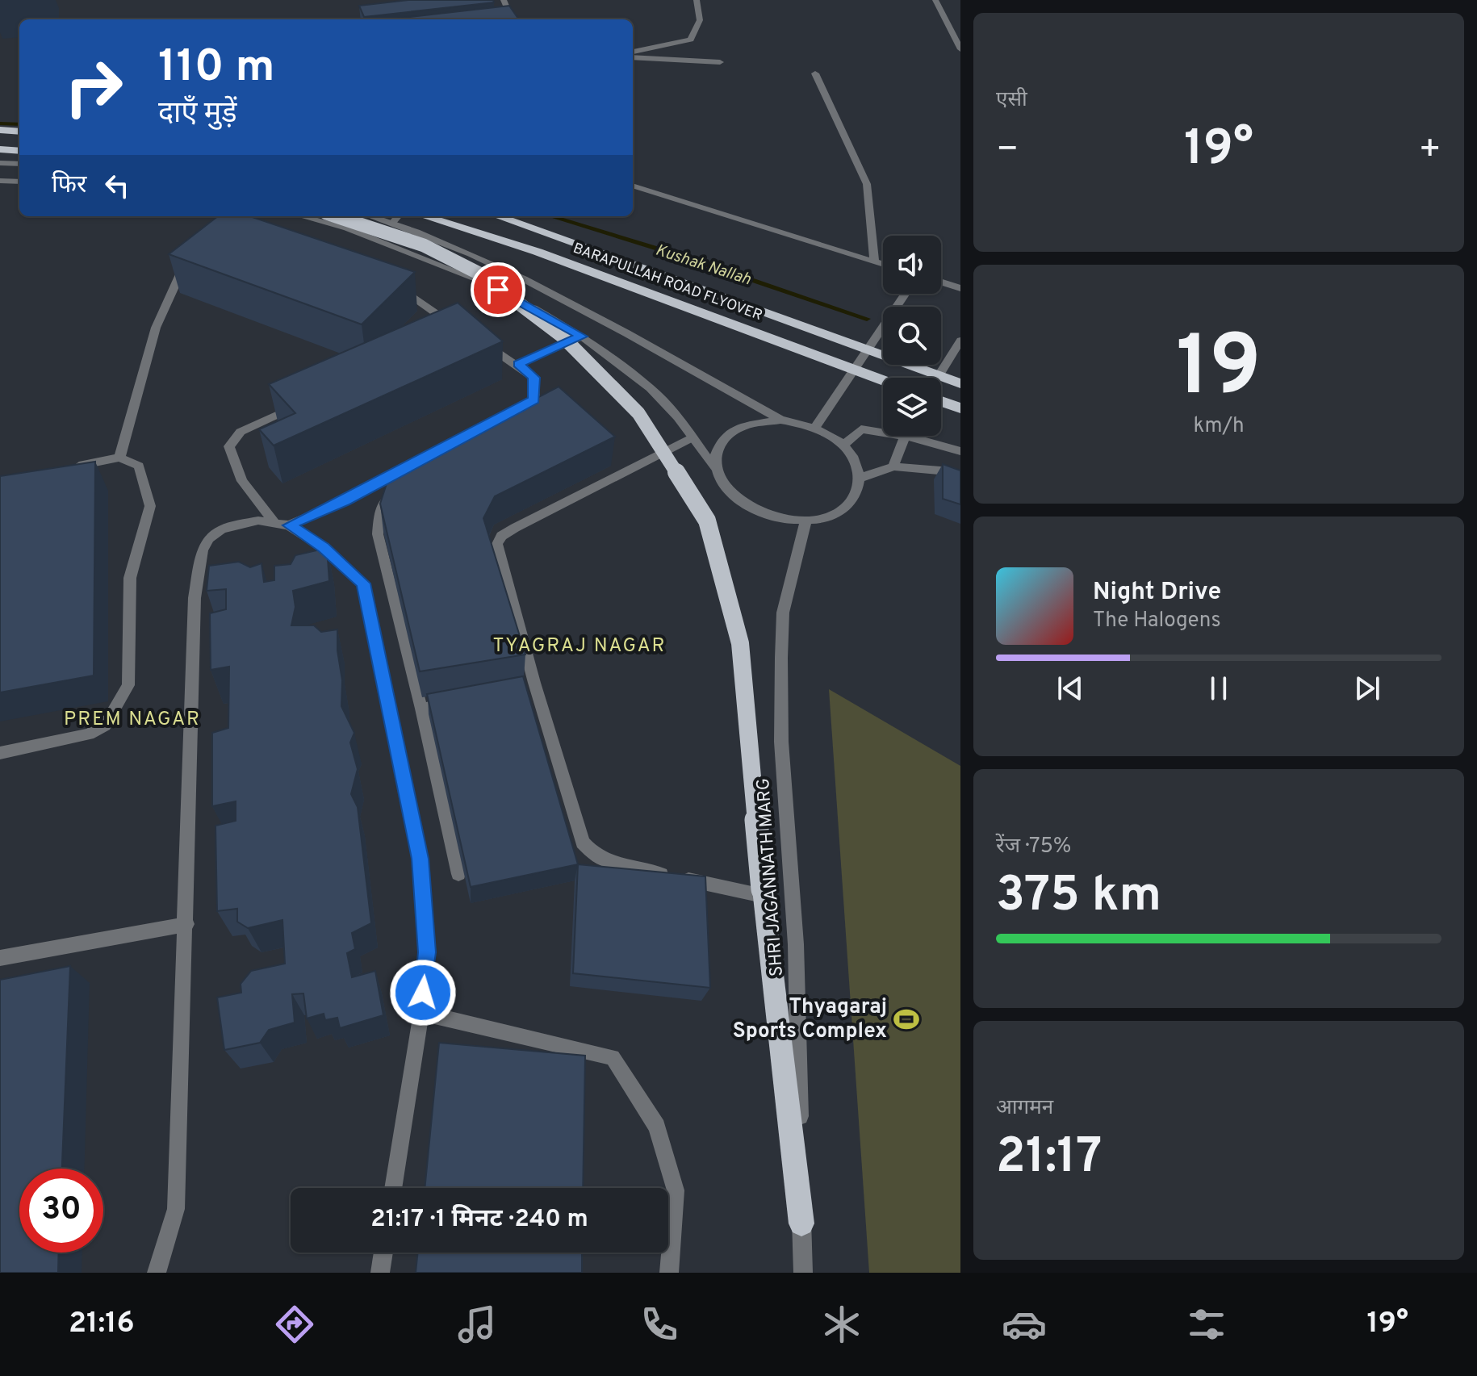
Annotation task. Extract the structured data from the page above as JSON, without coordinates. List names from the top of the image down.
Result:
{
  "streets": {
    "highway": ["BARAPULLAH ROAD FLYOVER"],
    "street": ["SHRI JAGANNATH MARG"]
  },
  "districts": ["TYAGRAJ NAGAR", "PREM NAGAR"],
  "water": ["Kushak Nallah"],
  "places": {
    "sports": ["Thyagaraj Sports Complex"]
  },
  "page": {
    "tile": [
      "एसी",
      ["19", "km/h"],
      ["रेंज · 75%", "375 km"],
      ["आगमन", "21:17"]
    ],
    "turn": ["110 m", "दाएँ मुड़ें"],
    "heat": ["−", "19°", "+"],
    "then": "फिर",
    "song": ["Night Drive", "The Halogens"],
    "limit": "30",
    "trip": "21:17 · 1 मिनट · 240 m",
    "tabs": ["21:16", "19°"]
  }
}
